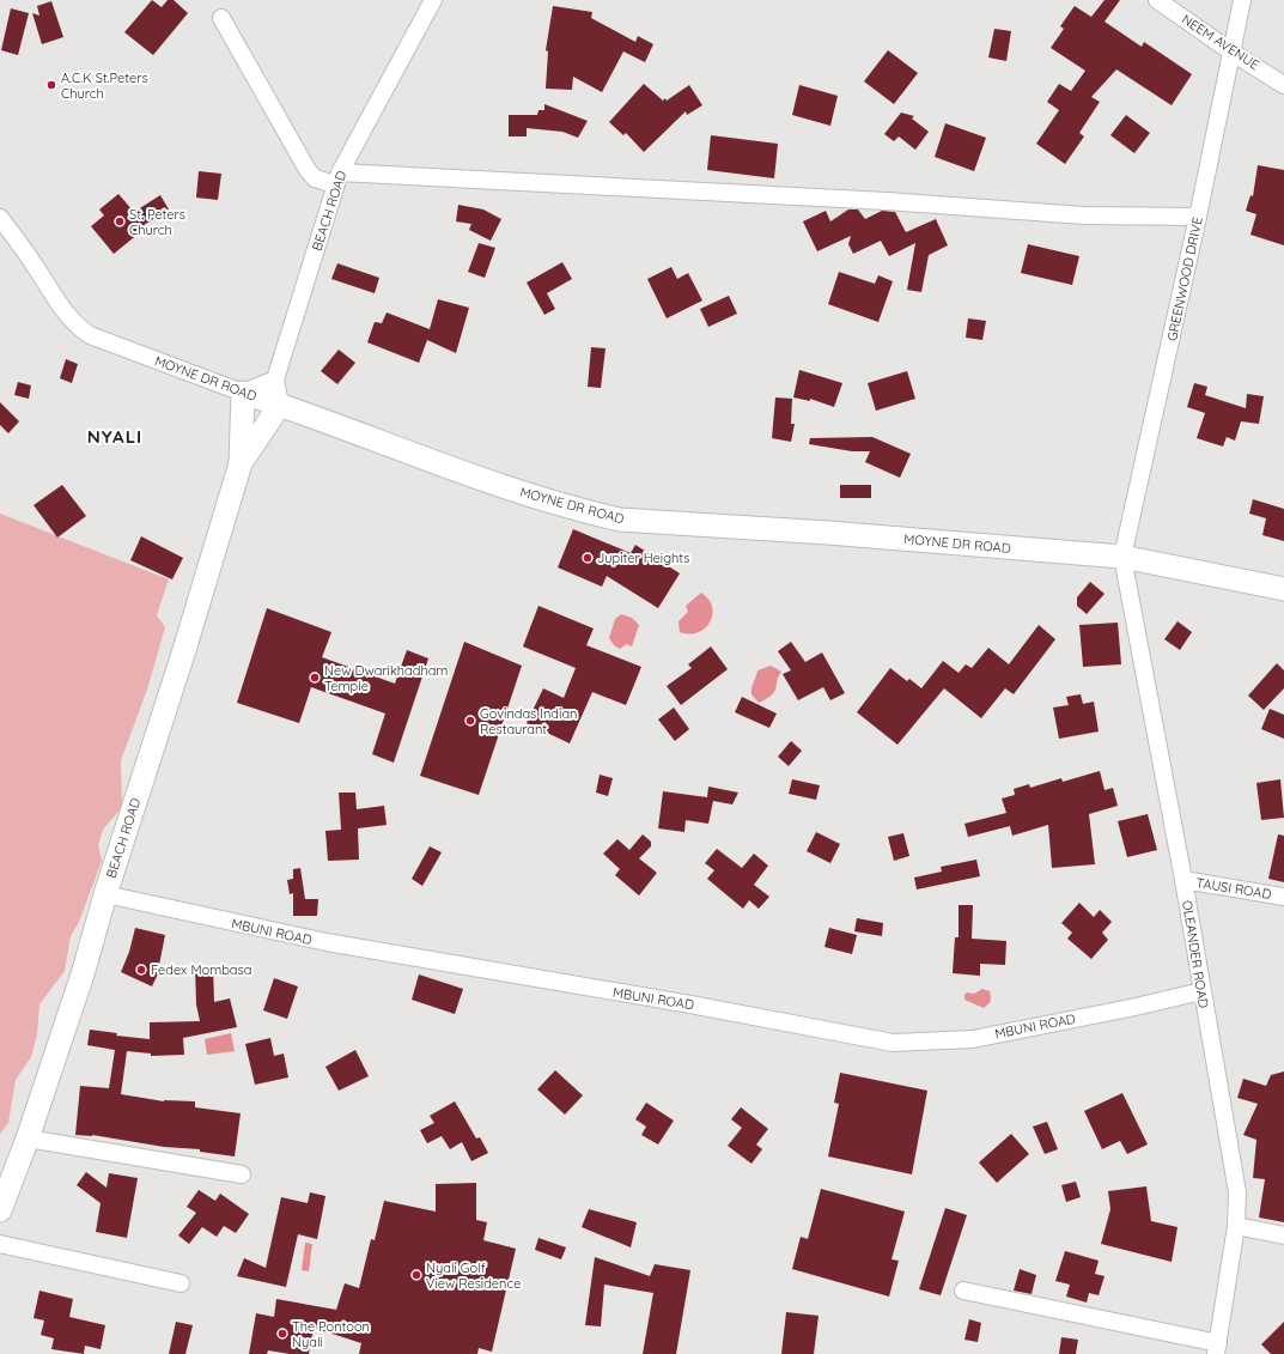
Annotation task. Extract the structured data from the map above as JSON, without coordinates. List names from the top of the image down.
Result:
{
  "streets": {
    "main road": ["BEACH ROAD", "MOYNE DR ROAD"],
    "street": [
      "NEEM AVENUE",
      "GREENWOOD DRIVE",
      "TAUSI ROAD",
      "MBUNI ROAD",
      "OLEANDER ROAD"
    ]
  },
  "crossings": [
    ["NEEM AVENUE", "GREENWOOD DRIVE"],
    ["BEACH ROAD", "MOYNE DR ROAD"],
    ["BEACH ROAD", "MBUNI ROAD"],
    ["GREENWOOD DRIVE", "MOYNE DR ROAD"],
    ["GREENWOOD DRIVE", "OLEANDER ROAD"],
    ["MOYNE DR ROAD", "OLEANDER ROAD"],
    ["TAUSI ROAD", "OLEANDER ROAD"],
    ["MBUNI ROAD", "OLEANDER ROAD"]
  ],
  "districts": ["NYALI"],
  "places": [
    "A.C.K St.Peters Church",
    "St. Peters Church",
    "Jupiter Heights",
    "New Dwarikhadham Temple",
    "Govindas Indian Restaurant",
    "Fedex Mombasa",
    "Nyali Golf View Residence",
    "The Pontoon Nyali"
  ]
}
